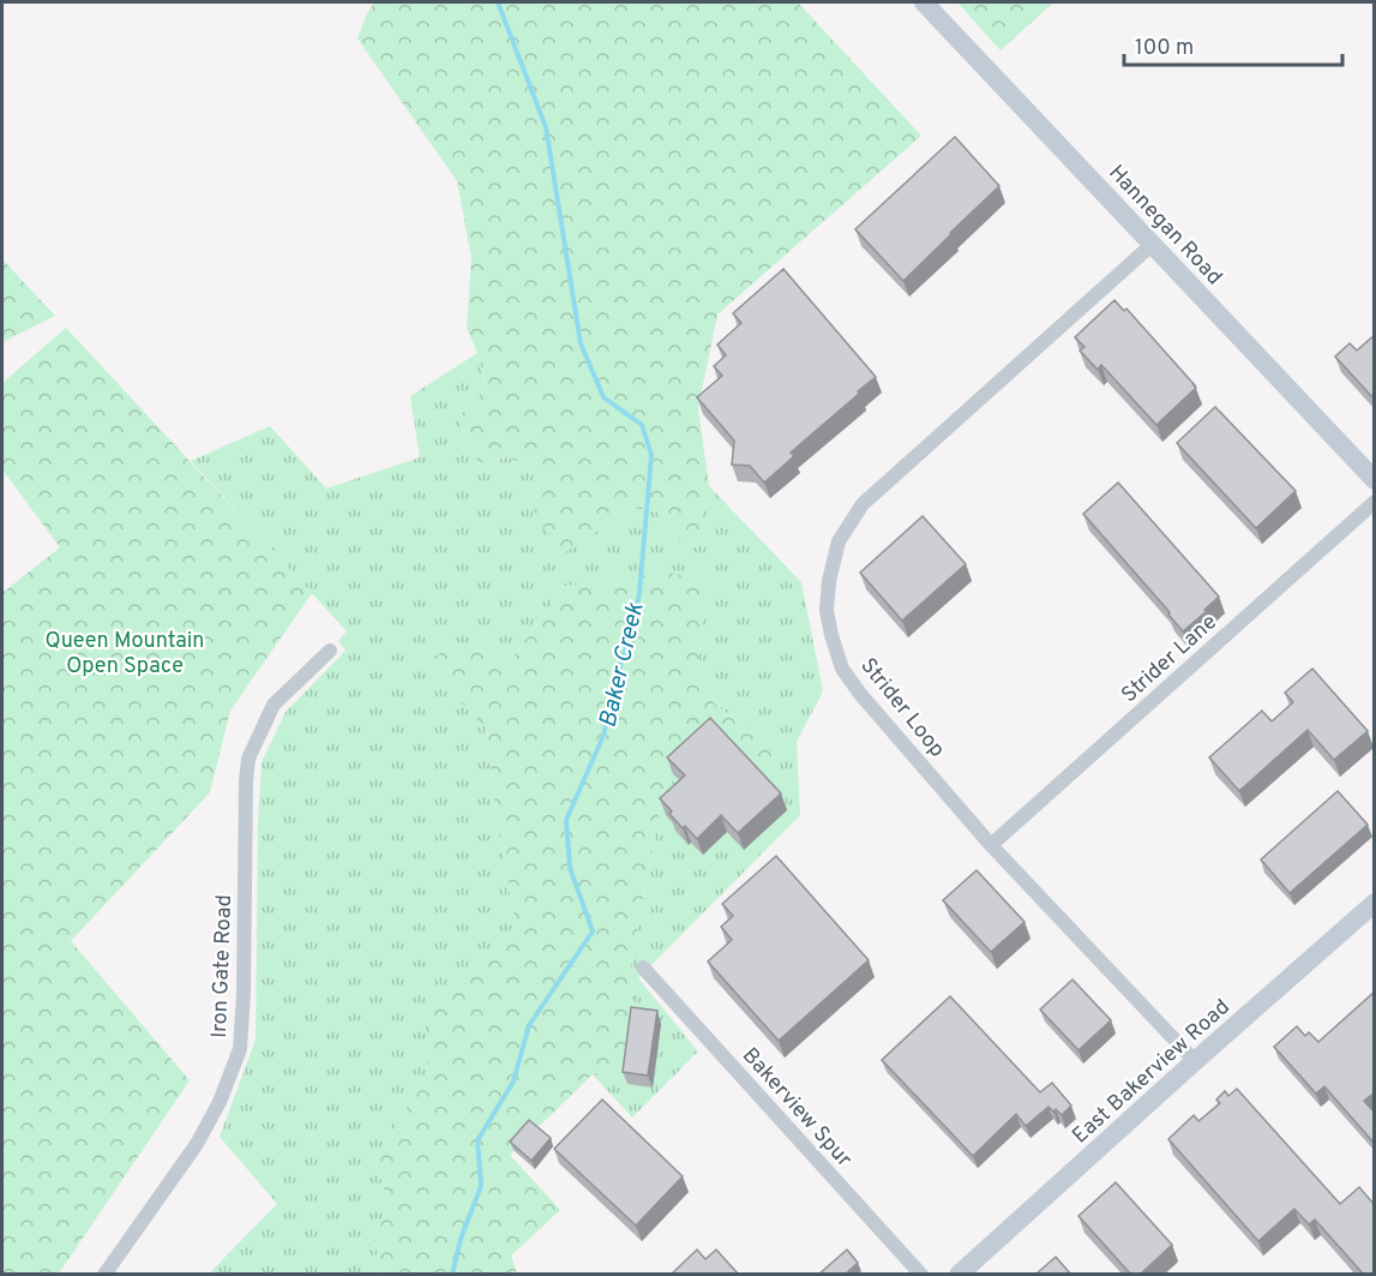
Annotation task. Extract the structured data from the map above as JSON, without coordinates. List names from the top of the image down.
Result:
{
  "streets": {
    "main road": ["Hannegan Road", "East Bakerview Road"],
    "street": [
      "Strider Lane",
      "Strider Loop",
      "Iron Gate Road",
      "Bakerview Spur"
    ]
  },
  "crossings": [
    ["Hannegan Road", "Strider Loop"],
    ["Strider Lane", "Strider Loop"],
    ["Strider Loop", "East Bakerview Road"]
  ],
  "water": ["Baker Creek"],
  "parks": ["Queen Mountain Open Space"],
  "scale_bar": "100 m"
}
